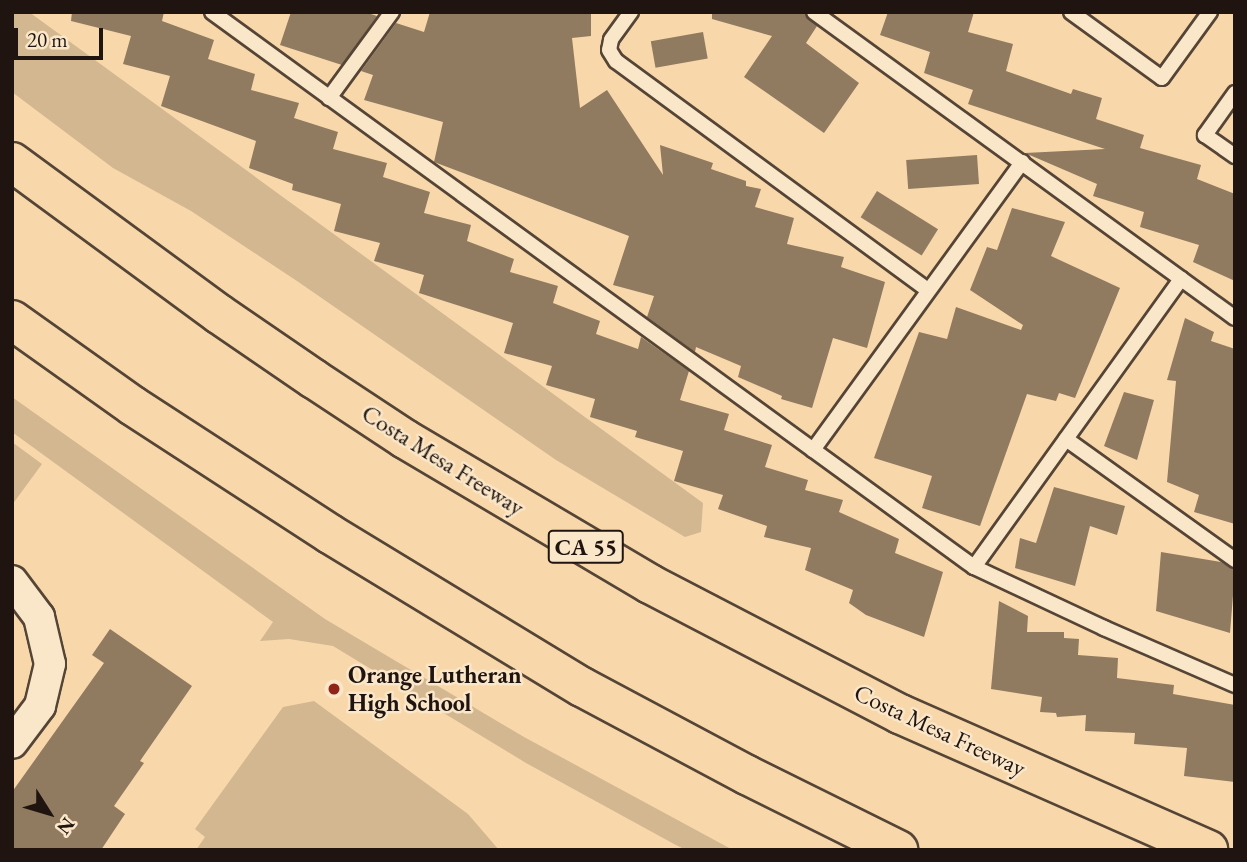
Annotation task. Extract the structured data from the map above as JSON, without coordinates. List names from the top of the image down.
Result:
{
  "streets": {
    "highway": ["Costa Mesa Freeway", "CA 55"]
  },
  "places": ["Orange Lutheran High School"],
  "scale_bar": "20 m",
  "north": "bottom right"
}
